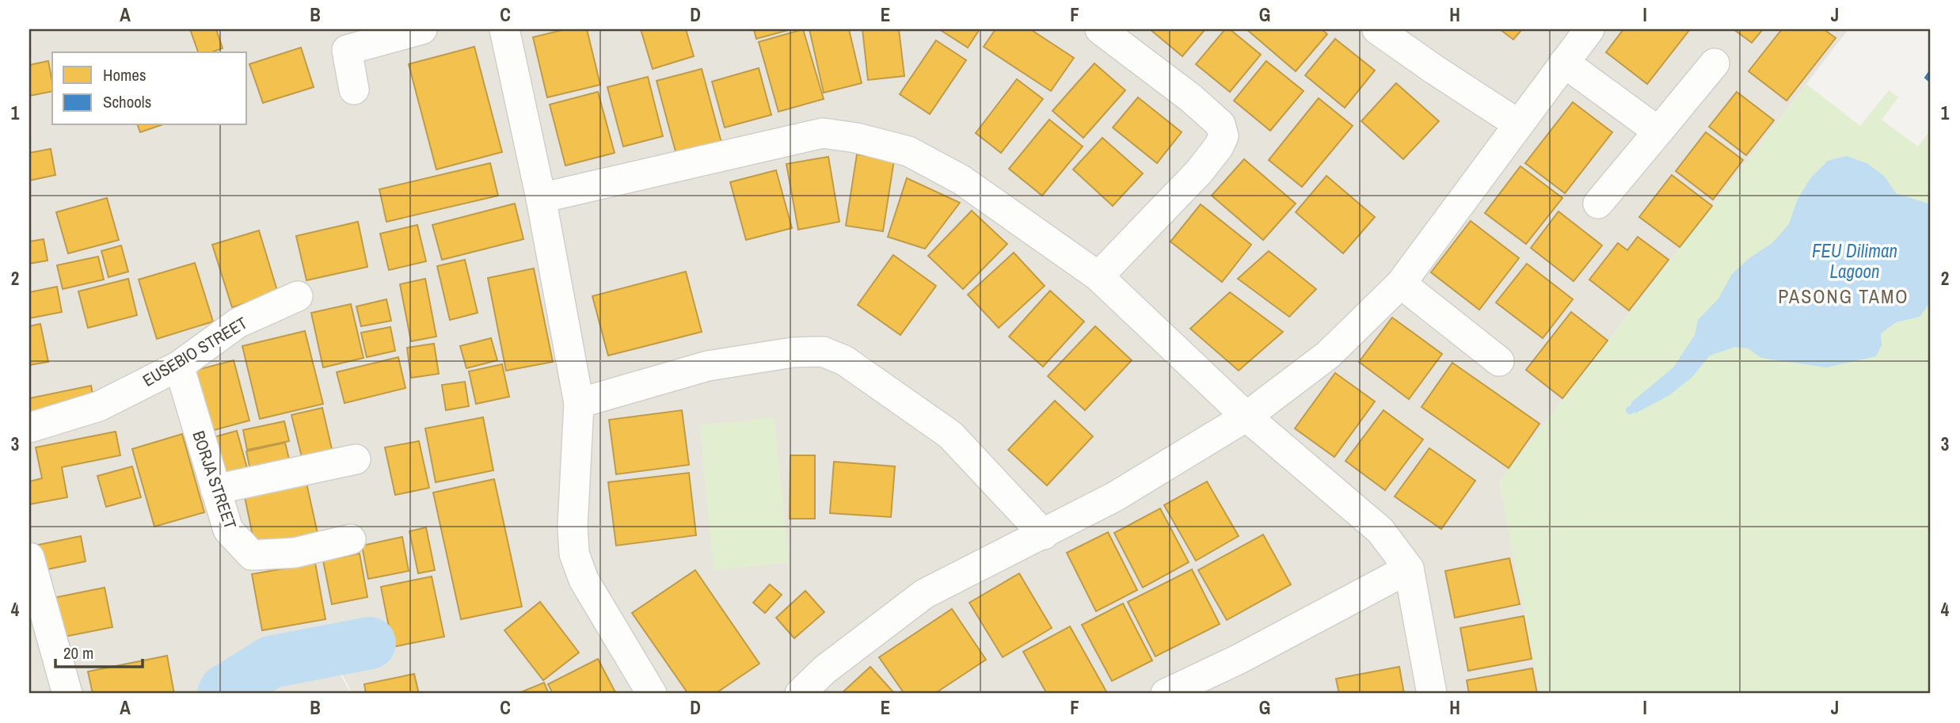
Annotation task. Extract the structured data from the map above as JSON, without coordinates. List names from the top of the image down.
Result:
{
  "streets": {
    "street": ["EUSEBIO STREET", "BORJA STREET"]
  },
  "crossings": [
    ["EUSEBIO STREET", "BORJA STREET"]
  ],
  "districts": ["PASONG TAMO"],
  "water": ["FEU Diliman Lagoon"],
  "legend": ["Homes", "Schools"],
  "scale_bar": "20 m",
  "grid": {
    "columns": [
      "A",
      "B",
      "C",
      "D",
      "E",
      "F",
      "G",
      "H",
      "I",
      "J"
    ],
    "rows": [
      "1",
      "2",
      "3",
      "4"
    ]
  }
}
